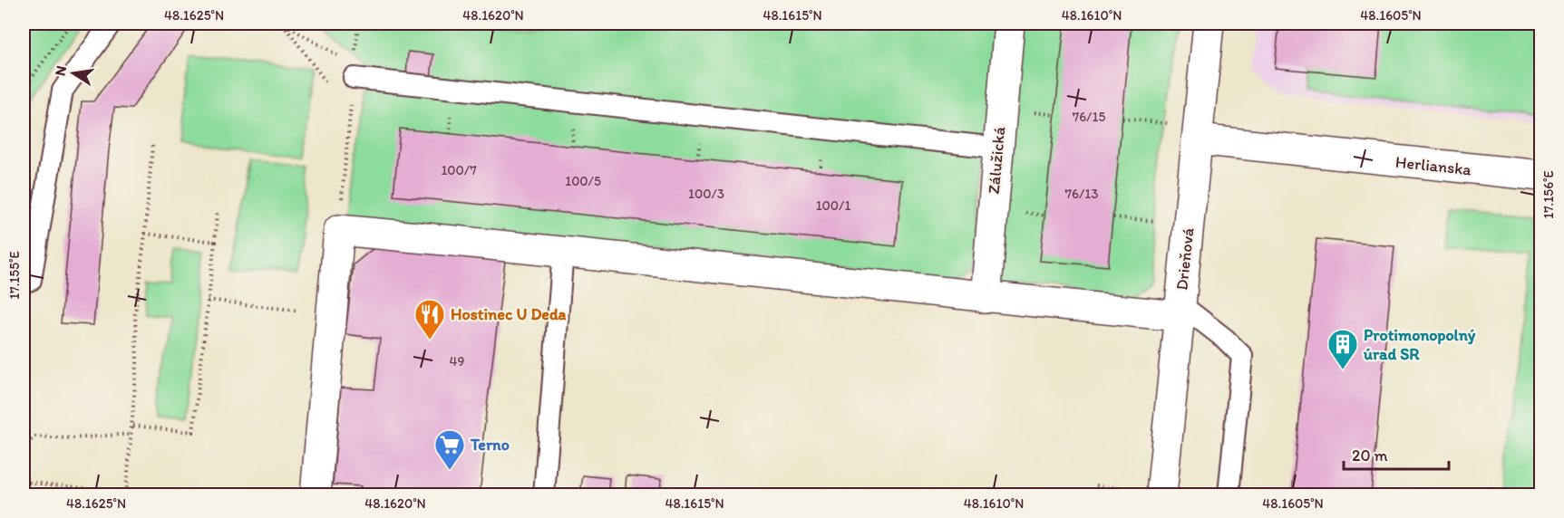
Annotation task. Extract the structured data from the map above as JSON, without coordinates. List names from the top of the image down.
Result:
{
  "streets": {
    "street": ["Zálužická", "Herlianska", "Drieňová"]
  },
  "crossings": [
    ["Herlianska", "Drieňová"]
  ],
  "places": {
    "restaurant": ["Hostinec U Deda"],
    "building": ["Protimonopolný úrad SR"],
    "supermarket": ["Terno"]
  },
  "house_numbers": [
    "76/15",
    "100/7",
    "100/5",
    "100/3",
    "76/13",
    "100/1",
    "49"
  ],
  "scale_bar": "20 m",
  "north": "left",
  "coordinates": [
    "48.1625°N",
    "48.1620°N",
    "48.1615°N",
    "48.1610°N",
    "48.1605°N",
    "17.156°E",
    "17.155°E"
  ]
}
